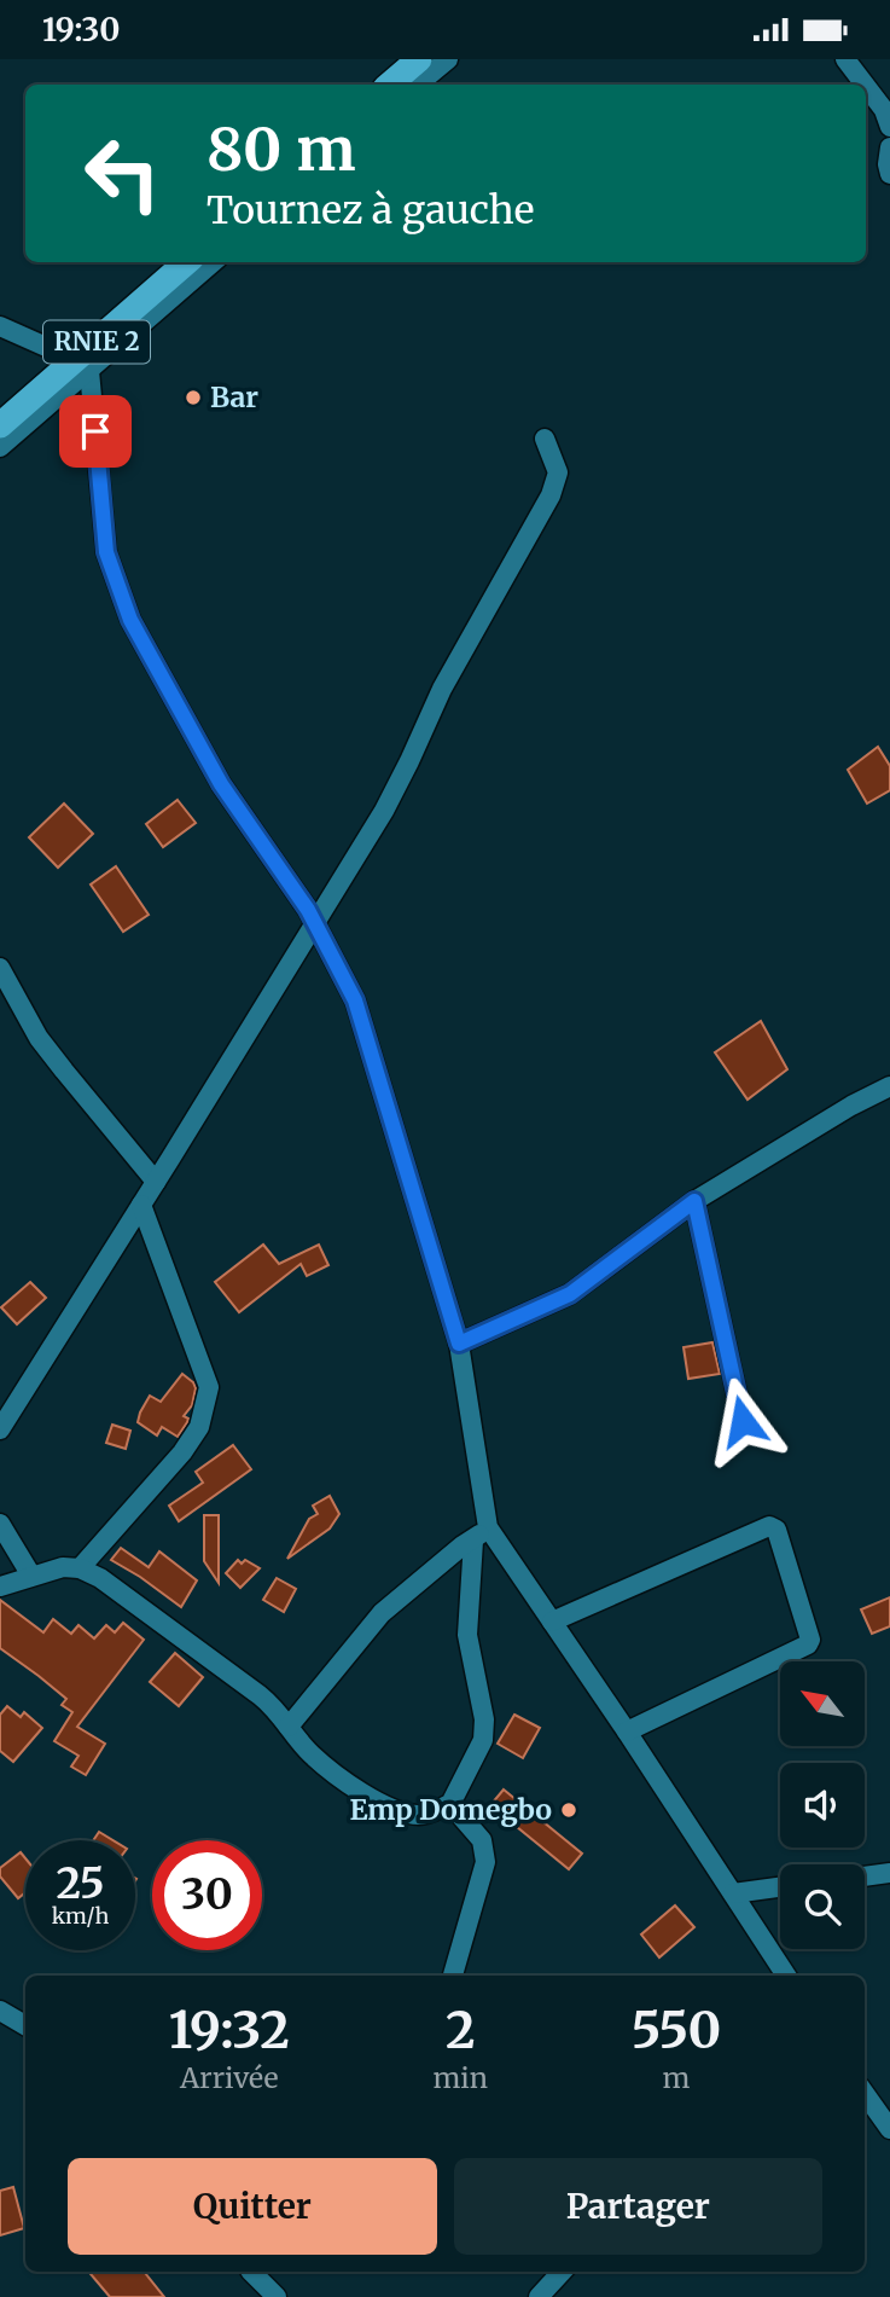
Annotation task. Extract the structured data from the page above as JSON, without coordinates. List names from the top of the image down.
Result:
{
  "streets": {
    "highway": ["RNIE 2"]
  },
  "places": ["Bar", "Emp Domegbo"],
  "north": "top left",
  "page": {
    "status": "19:30",
    "turn": ["80 m", "Tournez à gauche"],
    "speed": "25 km/h",
    "limit": "30",
    "eta": [
      "19:32",
      "Arrivée",
      "2",
      "min",
      "550",
      "m"
    ],
    "buttons": ["Quitter", "Partager"]
  }
}
